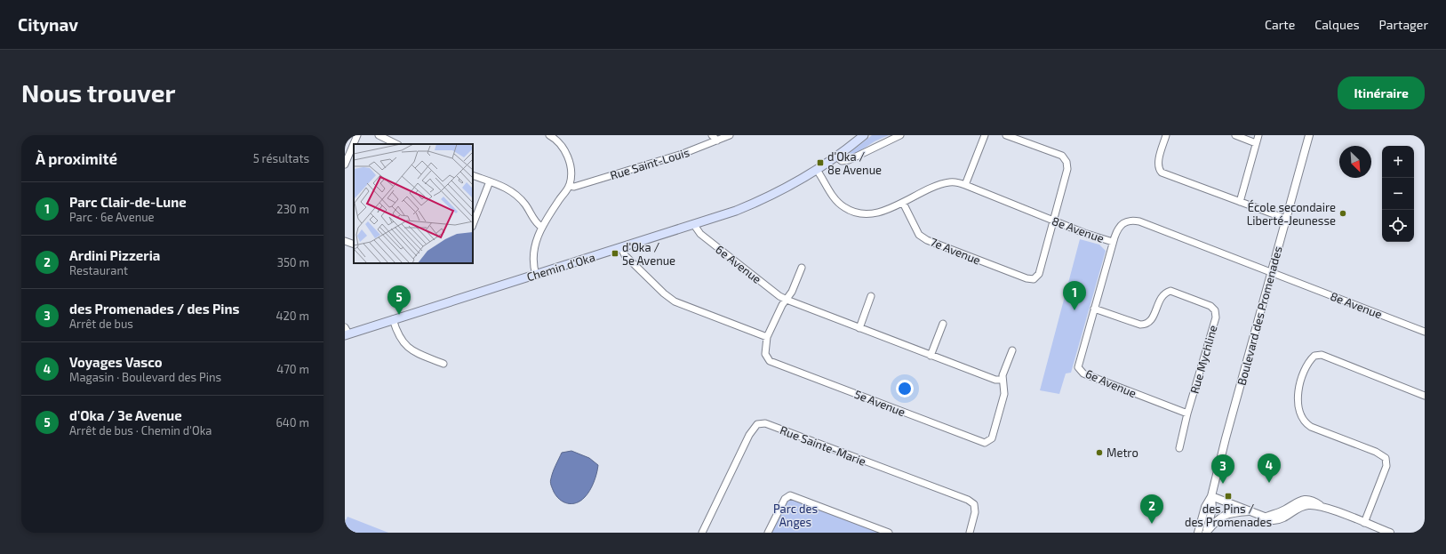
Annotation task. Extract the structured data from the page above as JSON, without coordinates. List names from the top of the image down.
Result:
{
  "streets": {
    "main road": ["Chemin d'Oka"],
    "street": [
      "Rue Saint-Louis",
      "8e Avenue",
      "7e Avenue",
      "6e Avenue",
      "Boulevard des Promenades",
      "Rue Mychline",
      "5e Avenue",
      "Rue Sainte-Marie"
    ]
  },
  "crossings": [
    ["8e Avenue", "7e Avenue"],
    ["8e Avenue", "6e Avenue"],
    ["8e Avenue", "Chemin d'Oka"],
    ["8e Avenue", "Boulevard des Promenades"],
    ["6e Avenue", "Chemin d'Oka"],
    ["6e Avenue", "Rue Mychline"],
    ["6e Avenue", "5e Avenue"]
  ],
  "parks": ["Parc des Anges"],
  "places": {
    "transit": ["d'Oka / 8e Avenue", "d'Oka / 5e Avenue", "des Pins / des Promenades"],
    "other": ["École secondaire Liberté-Jeunesse", "Metro"]
  },
  "north": "bottom right",
  "page": {
    "header": "Citynav",
    "nav": ["Carte", "Calques", "Partager"],
    "buttons": "Itinéraire",
    "title": "Nous trouver",
    "heading": ["À proximité", "5 résultats"],
    "map_buttons": ["+", "−"],
    "list": [
      {
        "mark": "1",
        "name": "Parc Clair-de-Lune",
        "note": "Parc · 6e Avenue",
        "value": "230 m"
      },
      {
        "mark": "2",
        "name": "Ardini Pizzeria",
        "note": "Restaurant",
        "value": "350 m"
      },
      {
        "mark": "3",
        "name": "des Promenades / des Pins",
        "note": "Arrêt de bus",
        "value": "420 m"
      },
      {
        "mark": "4",
        "name": "Voyages Vasco",
        "note": "Magasin · Boulevard des Pins",
        "value": "470 m"
      },
      {
        "mark": "5",
        "name": "d'Oka / 3e Avenue",
        "note": "Arrêt de bus · Chemin d'Oka",
        "value": "640 m"
      }
    ],
    "pins": [
      "1",
      "5",
      "4",
      "3",
      "2"
    ]
  }
}
